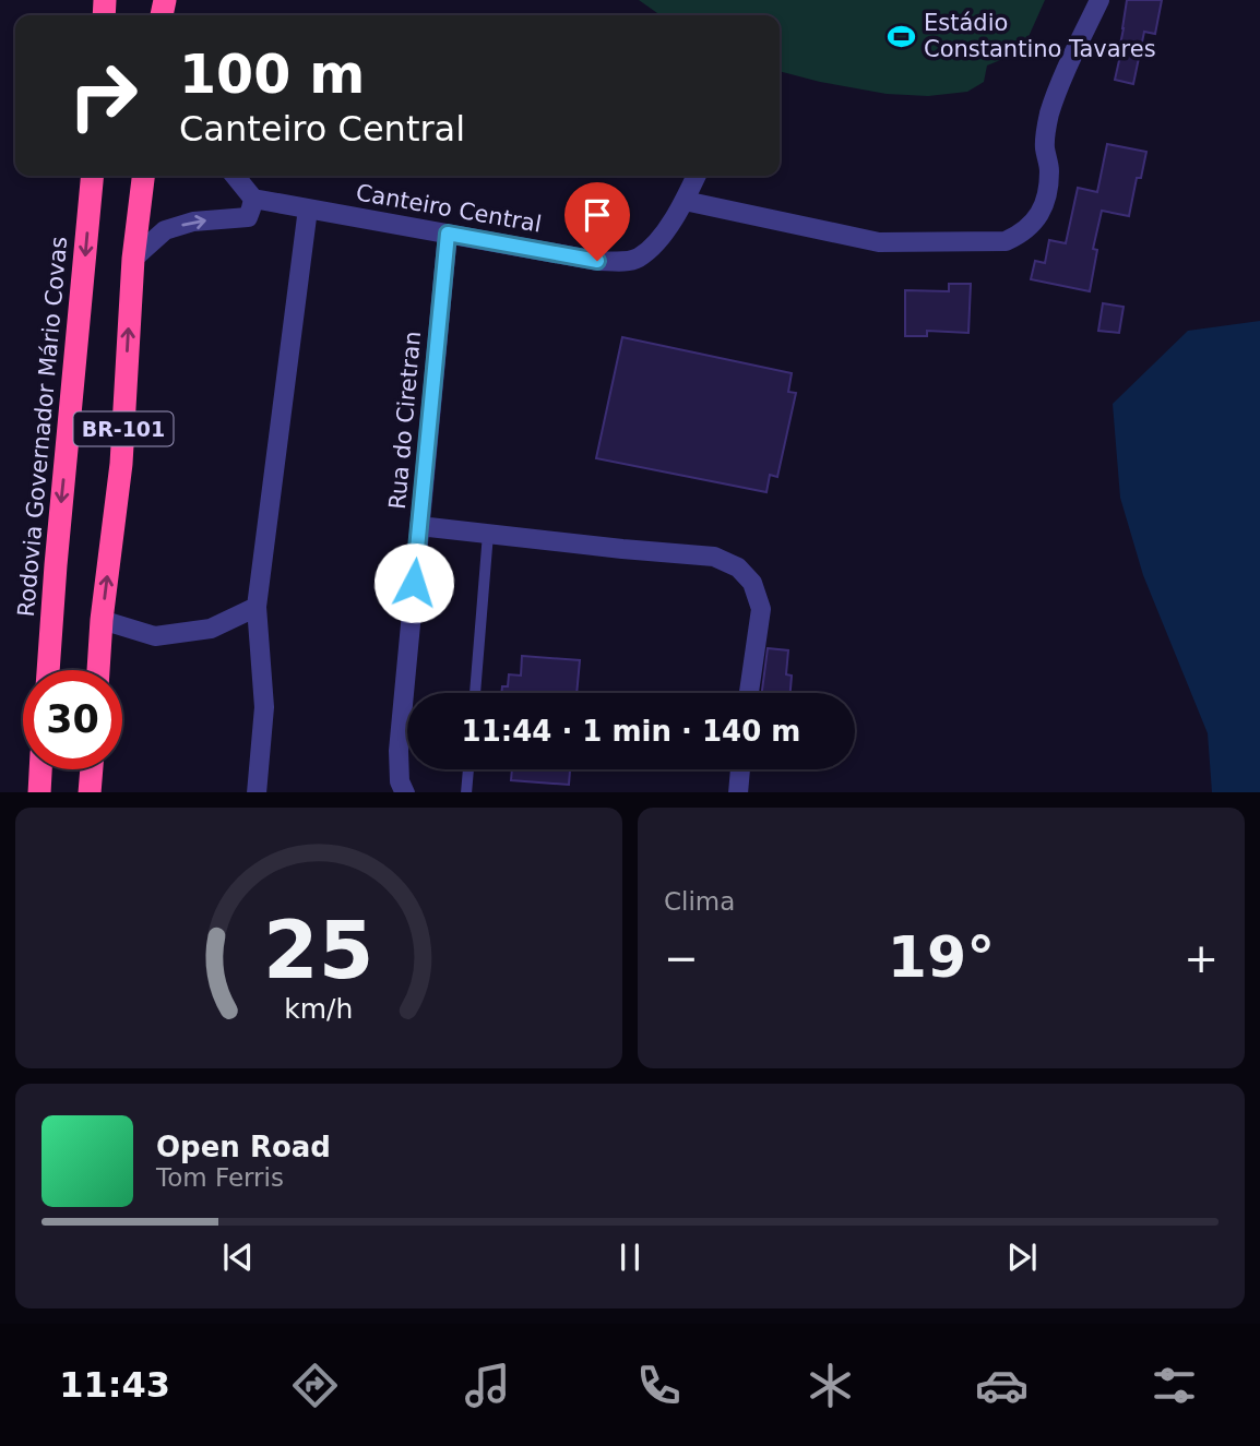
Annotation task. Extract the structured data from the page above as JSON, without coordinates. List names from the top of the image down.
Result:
{
  "streets": {
    "highway": ["Rodovia Governador Mário Covas", "BR-101"],
    "street": ["Canteiro Central", "Rua do Ciretran"]
  },
  "crossings": [
    ["Canteiro Central", "Rua do Ciretran"]
  ],
  "places": {
    "sports": ["Estádio Constantino Tavares"]
  },
  "page": {
    "turn": ["100 m", "Canteiro Central"],
    "limit": "30",
    "trip": "11:44 · 1 min · 140 m",
    "tile": "Clima",
    "heat": ["−", "19°", "+"],
    "song": ["Open Road", "Tom Ferris"],
    "tabs": "11:43",
    "gauge": ["25", "km/h"]
  }
}
